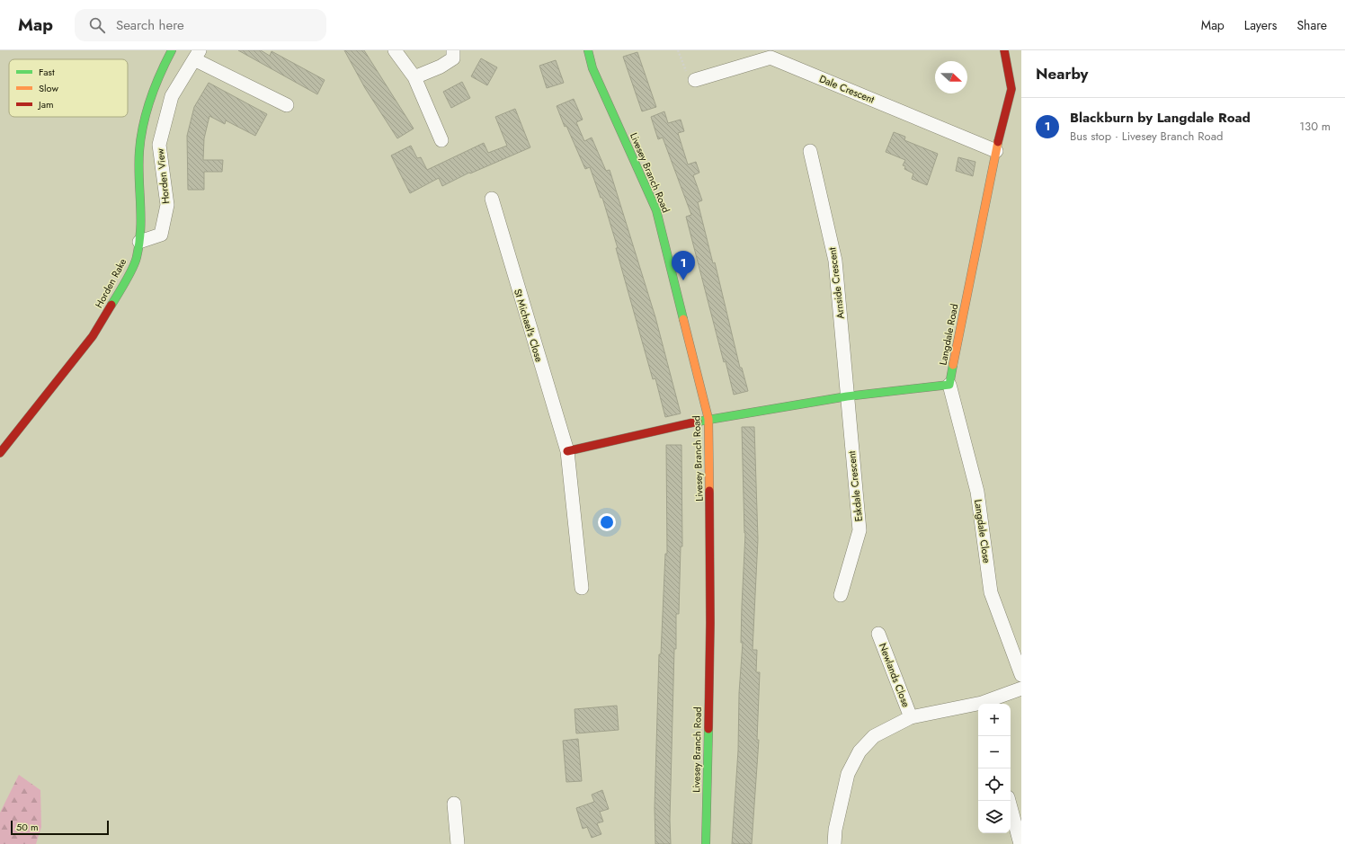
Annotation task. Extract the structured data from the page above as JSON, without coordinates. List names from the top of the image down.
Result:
{
  "streets": {
    "street": [
      "Dale Crescent",
      "Livesey Branch Road",
      "Horden View",
      "Horden Rake",
      "Arnside Crescent",
      "St Michael's Close",
      "Langdale Road",
      "Eskdale Crescent",
      "Langdale Close",
      "Newlands Close"
    ]
  },
  "crossings": [
    ["Dale Crescent", "Langdale Road"],
    ["Horden View", "Horden Rake"],
    ["Arnside Crescent", "Eskdale Crescent"],
    ["Langdale Road", "Langdale Close"]
  ],
  "legend": ["Fast", "Slow", "Jam"],
  "scale_bar": "50 m",
  "north": "right",
  "page": {
    "header": "Map",
    "search": "Search here",
    "nav": ["Map", "Layers", "Share"],
    "heading": "Nearby",
    "list": [
      {
        "mark": "1",
        "name": "Blackburn by Langdale Road",
        "note": "Bus stop · Livesey Branch Road",
        "value": "130 m"
      }
    ],
    "pins": "1",
    "map_buttons": ["+", "−"],
    "scale": "50 m"
  }
}
